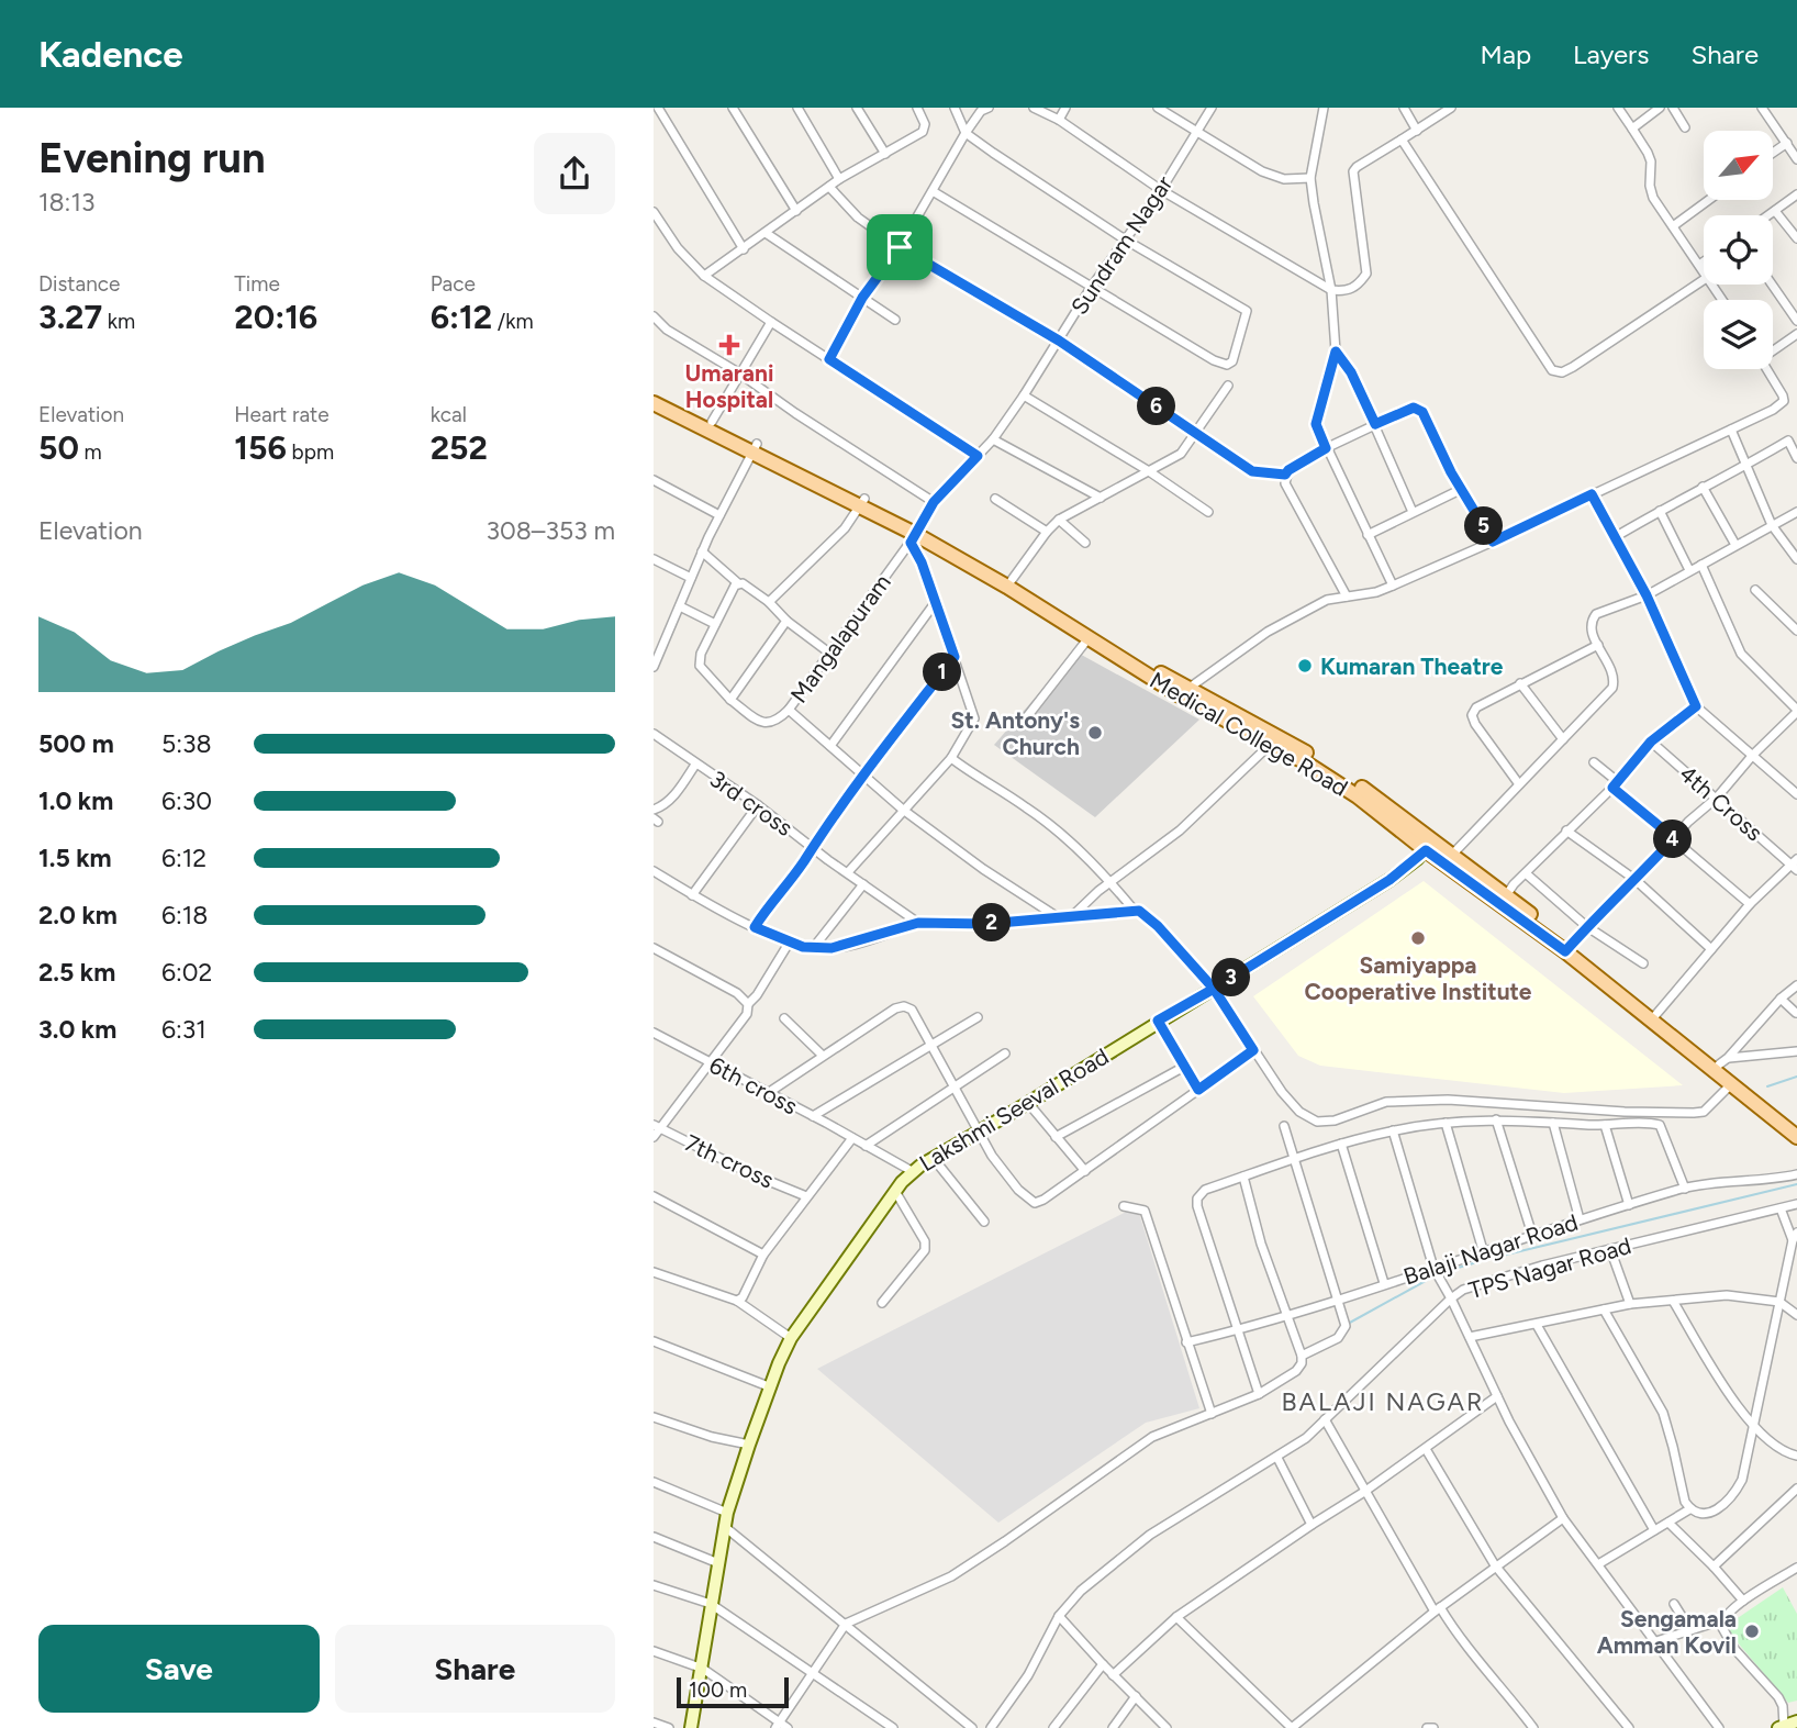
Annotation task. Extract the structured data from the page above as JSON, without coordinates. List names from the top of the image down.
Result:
{
  "streets": {
    "main road": ["Medical College Road"],
    "street": [
      "Sundram Nagar",
      "Mangalapuram",
      "3rd cross",
      "4th Cross",
      "6th cross",
      "Lakshmi Seeval Road",
      "7th cross",
      "Balaji Nagar Road",
      "TPS Nagar Road"
    ]
  },
  "crossings": [
    ["Sundram Nagar", "Mangalapuram"],
    ["Sundram Nagar", "Medical College Road"],
    ["Mangalapuram", "Medical College Road"],
    ["Medical College Road", "Lakshmi Seeval Road"],
    ["6th cross", "Lakshmi Seeval Road"]
  ],
  "districts": ["BALAJI NAGAR"],
  "places": {
    "health": ["Umarani Hospital"],
    "other": [
      "Kumaran Theatre",
      "St. Antony's Church",
      "Samiyappa Cooperative Institute",
      "Sengamala Amman Kovil"
    ]
  },
  "scale_bar": "100 m",
  "north": "top right",
  "page": {
    "header": "Kadence",
    "nav": ["Map", "Layers", "Share"],
    "heading": ["Evening run", "18:13"],
    "stats": [
      ["Distance", "3.27 km"],
      ["Time", "20:16"],
      ["Pace", "6:12 /km"],
      ["Elevation", "50 m"],
      ["Heart rate", "156 bpm"],
      ["kcal", "252"]
    ],
    "pins": [
      "6",
      "5",
      "1",
      "4",
      "2",
      "3"
    ],
    "chart": ["Elevation", "308–353 m"],
    "list": [
      {
        "name": "500 m",
        "note": "5:38"
      },
      {
        "name": "1.0 km",
        "note": "6:30"
      },
      {
        "name": "1.5 km",
        "note": "6:12"
      },
      {
        "name": "2.0 km",
        "note": "6:18"
      },
      {
        "name": "2.5 km",
        "note": "6:02"
      },
      {
        "name": "3.0 km",
        "note": "6:31"
      }
    ],
    "buttons": ["Save", "Share"],
    "scale": "100 m"
  }
}
